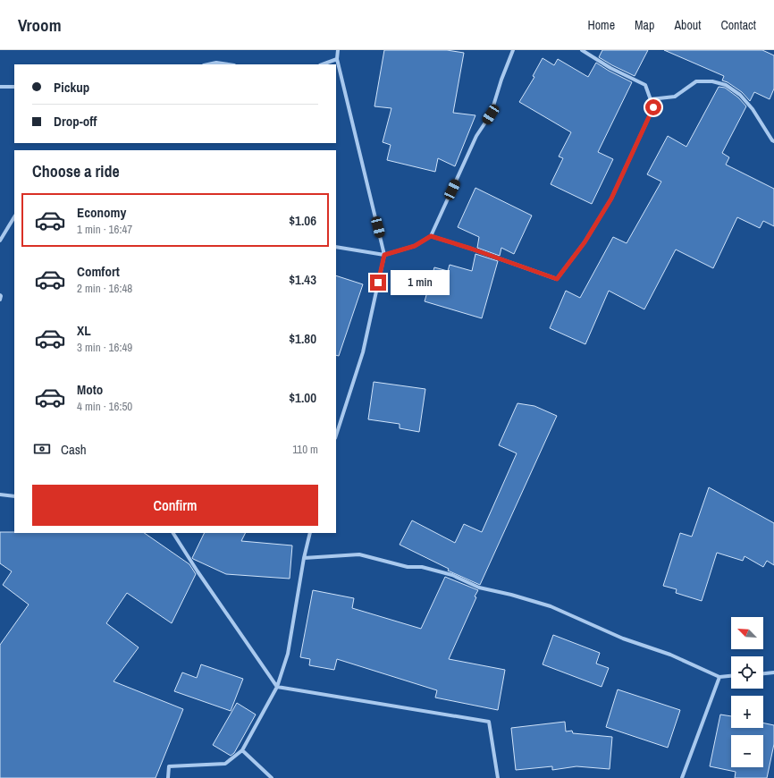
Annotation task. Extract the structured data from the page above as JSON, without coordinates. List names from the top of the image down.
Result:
{
  "north": "top left",
  "page": {
    "header": "Vroom",
    "nav": [
      "Home",
      "Map",
      "About",
      "Contact"
    ],
    "banner": ["Pickup", "Drop-off"],
    "heading": "Choose a ride",
    "list": [
      {
        "name": "Economy",
        "note": "1 min · 16:47",
        "value": "$1.06"
      },
      {
        "name": "Comfort",
        "note": "2 min · 16:48",
        "value": "$1.43"
      },
      {
        "name": "XL",
        "note": "3 min · 16:49",
        "value": "$1.80"
      },
      {
        "name": "Moto",
        "note": "4 min · 16:50",
        "value": "$1.00"
      }
    ],
    "bubble": "1 min",
    "pay": ["Cash", "110 m"],
    "buttons": "Confirm",
    "map_buttons": ["+", "−"]
  }
}
